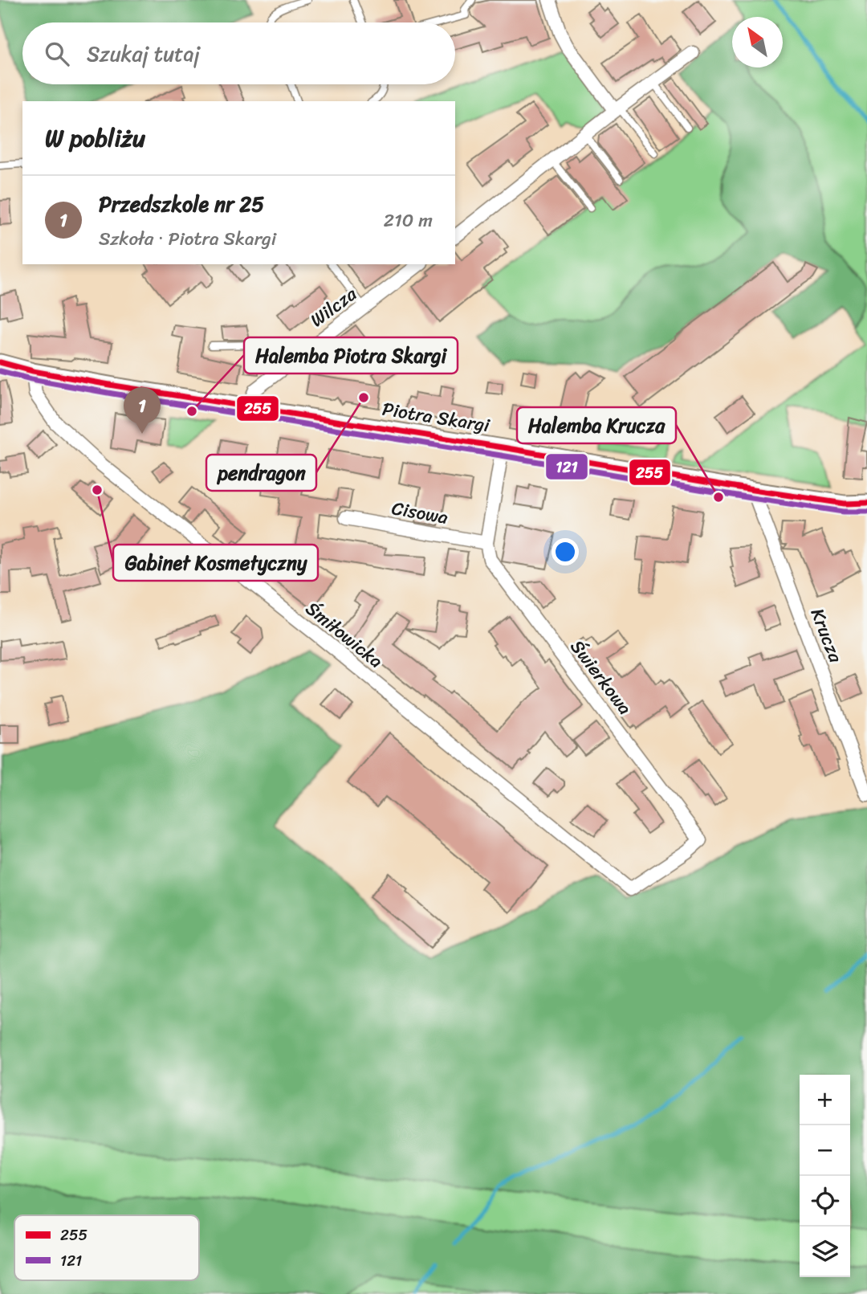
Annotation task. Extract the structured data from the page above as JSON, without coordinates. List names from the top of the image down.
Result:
{
  "streets": {
    "street": [
      "Wilcza",
      "Piotra Skargi",
      "Cisowa",
      "Śmiłowicka",
      "Krucza",
      "Świerkowa"
    ]
  },
  "crossings": [
    ["Wilcza", "Piotra Skargi"],
    ["Piotra Skargi", "Śmiłowicka"],
    ["Piotra Skargi", "Krucza"],
    ["Cisowa", "Świerkowa"],
    ["Śmiłowicka", "Świerkowa"]
  ],
  "places": [
    "pendragon",
    "Halemba Piotra Skargi",
    "Gabinet Kosmetyczny",
    "Halemba Krucza"
  ],
  "lines": ["transit line 255", "transit line 121"],
  "legend": ["255", "121"],
  "north": "top left",
  "page": {
    "search": "Szukaj tutaj",
    "heading": "W pobliżu",
    "list": [
      {
        "mark": "1",
        "name": "Przedszkole nr 25",
        "note": "Szkoła · Piotra Skargi",
        "value": "210 m"
      }
    ],
    "pins": "1",
    "map_buttons": ["+", "−"]
  }
}
